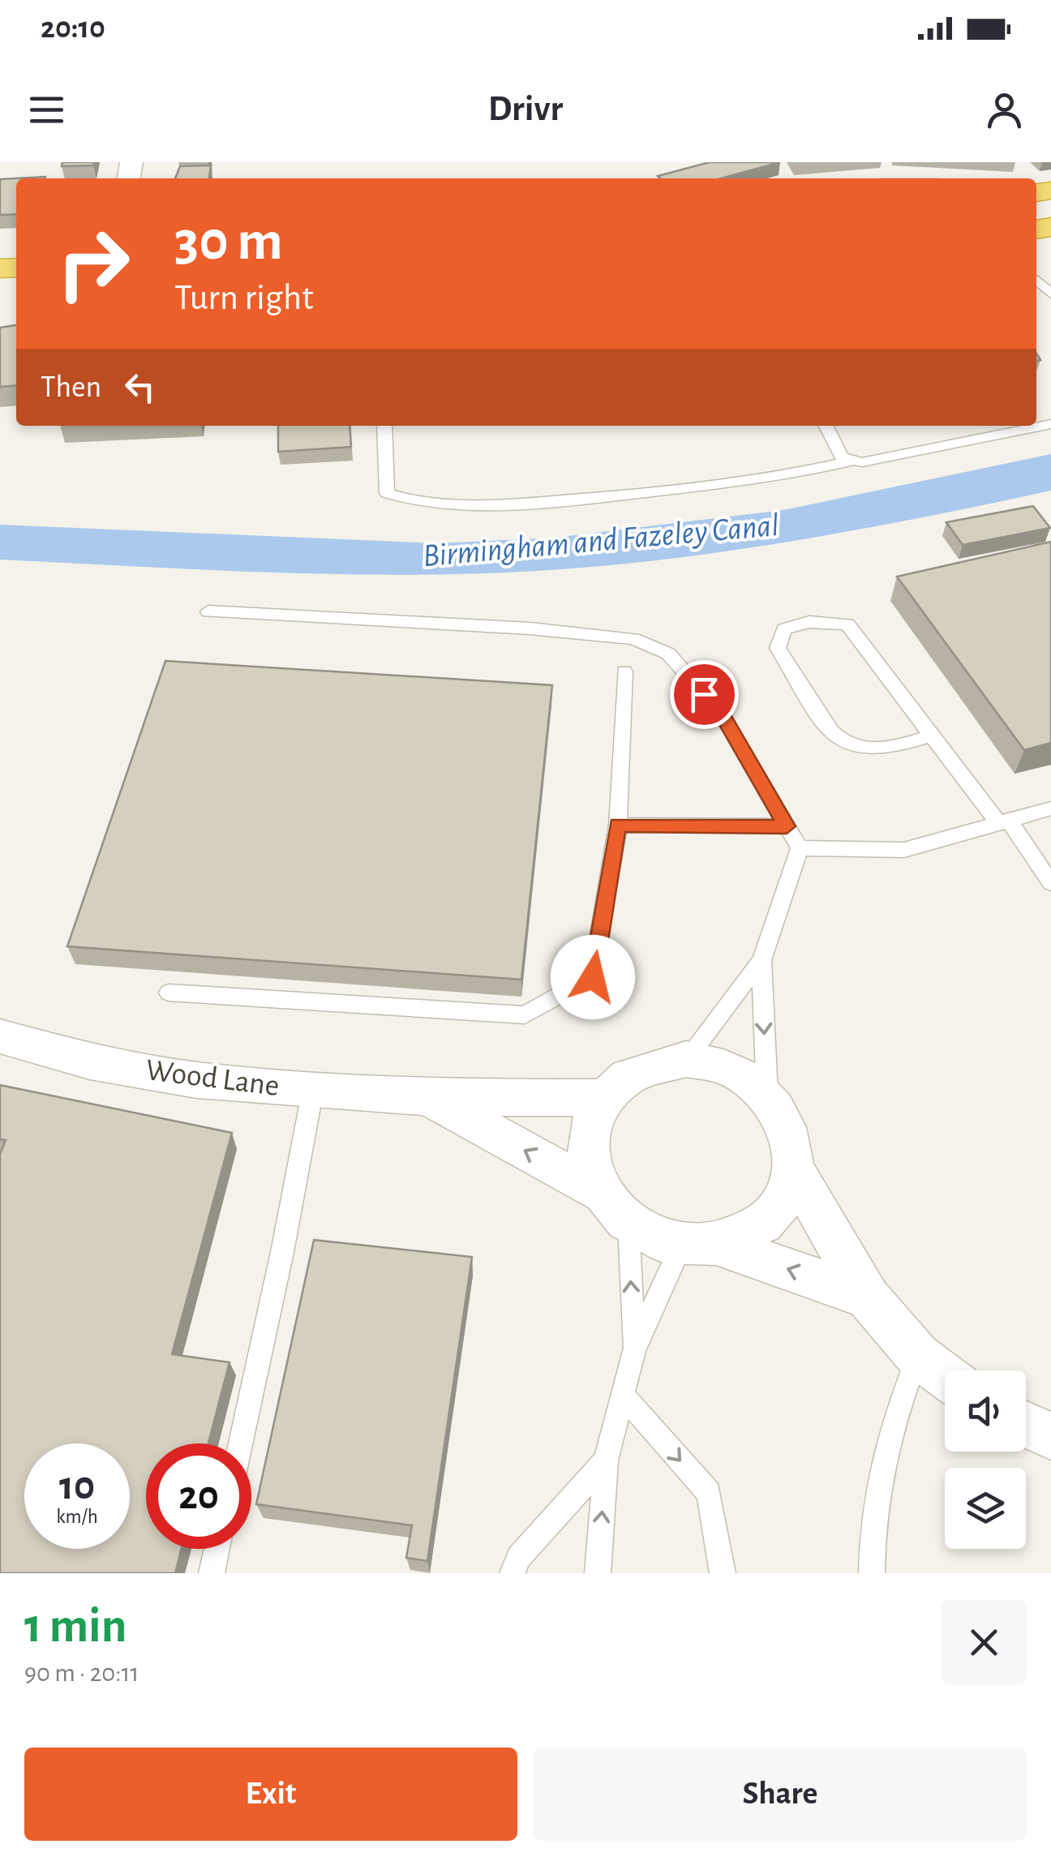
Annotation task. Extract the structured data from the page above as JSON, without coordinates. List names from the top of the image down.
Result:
{
  "streets": {
    "street": ["Wood Lane"]
  },
  "water": ["Birmingham and Fazeley Canal"],
  "page": {
    "status": "20:10",
    "header": "Drivr",
    "turn": ["30 m", "Turn right"],
    "then": "Then",
    "speed": "10 km/h",
    "limit": "20",
    "heading": ["1 min", "90 m · 20:11"],
    "buttons": ["Exit", "Share"]
  }
}
